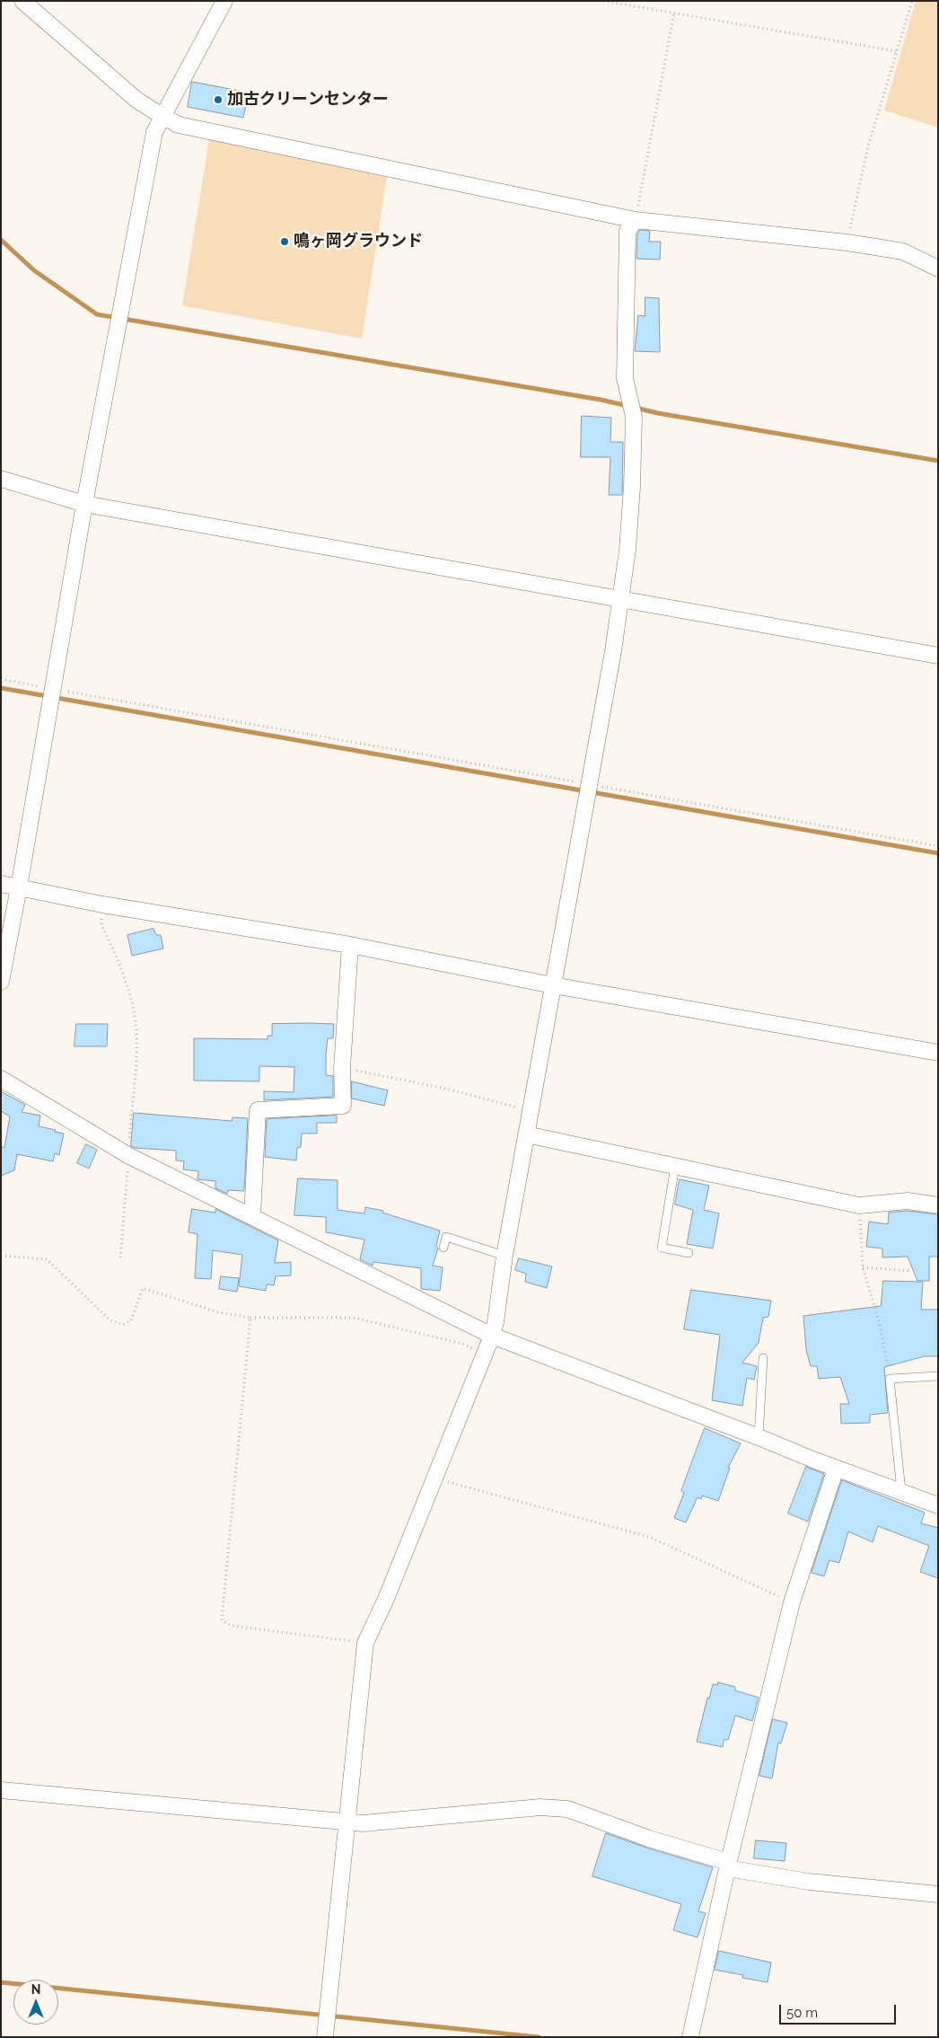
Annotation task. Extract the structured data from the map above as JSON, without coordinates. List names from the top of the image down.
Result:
{
  "places": ["加古クリーンセンター", "鳴ヶ岡グラウンド"],
  "scale_bar": "50 m",
  "north": "top"
}
